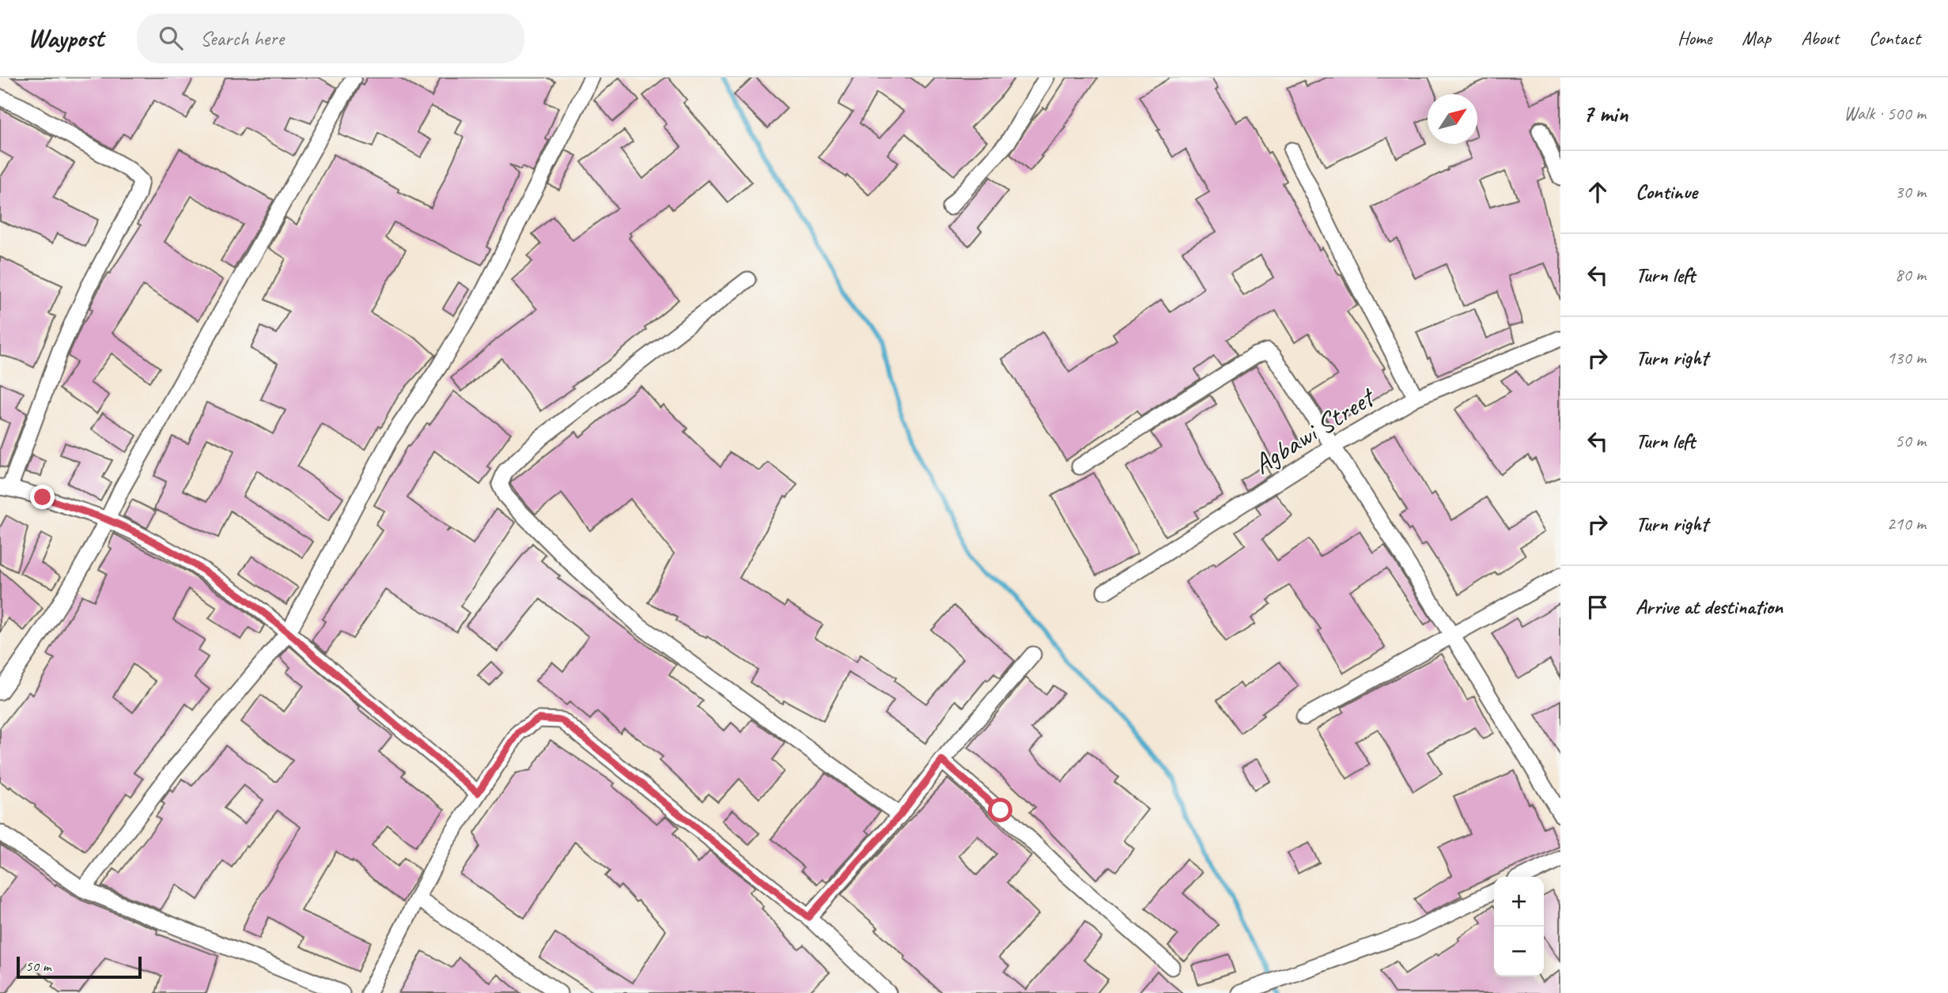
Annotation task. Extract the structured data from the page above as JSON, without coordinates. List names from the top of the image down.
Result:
{
  "streets": {
    "street": ["Agbawi Street"]
  },
  "scale_bar": "50 m",
  "north": "top right",
  "page": {
    "header": "Waypost",
    "search": "Search here",
    "nav": [
      "Home",
      "Map",
      "About",
      "Contact"
    ],
    "heading": ["7 min", "Walk · 500 m"],
    "list": [
      ["Continue", "30 m"],
      ["Turn left", "80 m"],
      ["Turn right", "130 m"],
      ["Turn left", "50 m"],
      ["Turn right", "210 m"],
      "Arrive at destination"
    ],
    "map_buttons": ["+", "−"],
    "scale": "50 m"
  }
}
